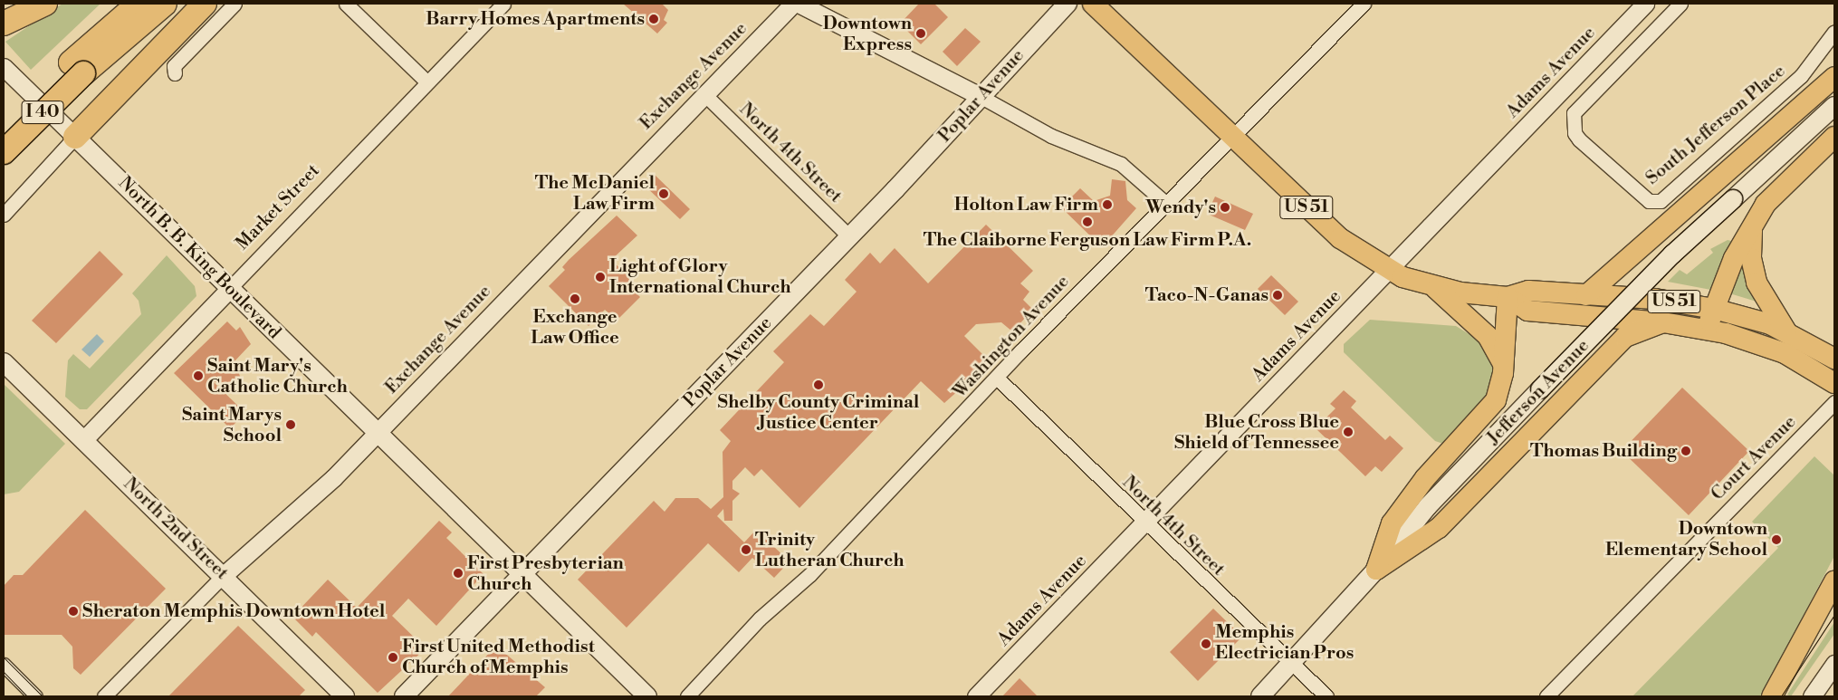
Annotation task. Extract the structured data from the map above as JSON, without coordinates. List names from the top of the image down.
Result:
{
  "streets": {
    "highway": ["I 40"],
    "main road": [
      "Poplar Avenue",
      "US 51",
      "North B. B. King Boulevard",
      "Jefferson Avenue",
      "North 2nd Street"
    ],
    "street": [
      "Adams Avenue",
      "Exchange Avenue",
      "South Jefferson Place",
      "North 4th Street",
      "Market Street",
      "Washington Avenue",
      "Court Avenue"
    ]
  },
  "crossings": [
    ["Adams Avenue", "North 4th Street"],
    ["Adams Avenue", "US 51"],
    ["Exchange Avenue", "North 4th Street"],
    ["Exchange Avenue", "North B. B. King Boulevard"],
    ["Exchange Avenue", "North 2nd Street"],
    ["Poplar Avenue", "North 4th Street"],
    ["Poplar Avenue", "North B. B. King Boulevard"],
    ["North 4th Street", "Washington Avenue"],
    ["North 4th Street", "Jefferson Avenue"],
    ["Market Street", "North B. B. King Boulevard"],
    ["Market Street", "North 2nd Street"],
    ["US 51", "Washington Avenue"]
  ],
  "places": [
    "Barry Homes Apartments",
    "Downtown Express",
    "The McDaniel Law Firm",
    "Holton Law Firm",
    "Wendy's",
    "The Claiborne Ferguson Law Firm P.A.",
    "Light of Glory International Church",
    "Taco-N-Ganas",
    "Exchange Law Office",
    "Saint Mary's Catholic Church",
    "Shelby County Criminal Justice Center",
    "Saint Marys School",
    "Blue Cross Blue Shield of Tennessee",
    "Thomas Building",
    "Downtown Elementary School",
    "Trinity Lutheran Church",
    "First Presbyterian Church",
    "Sheraton Memphis Downtown Hotel",
    "Memphis Electrician Pros",
    "First United Methodist Church of Memphis"
  ]
}
